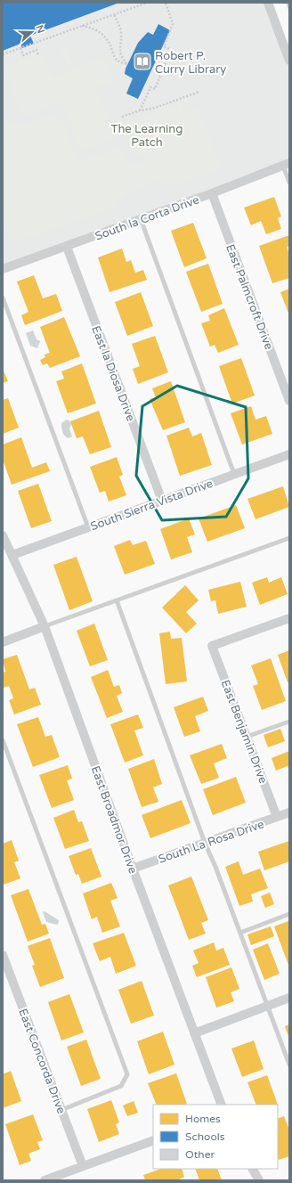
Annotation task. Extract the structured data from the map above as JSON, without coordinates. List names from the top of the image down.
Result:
{
  "streets": {
    "street": [
      "South la Corta Drive",
      "East Palmcroft Drive",
      "East la Diosa Drive",
      "South Sierra Vista Drive",
      "East Benjamin Drive",
      "East Broadmor Drive",
      "South La Rosa Drive",
      "East Concorda Drive"
    ]
  },
  "crossings": [
    ["South la Corta Drive", "East Palmcroft Drive"],
    ["South la Corta Drive", "East la Diosa Drive"],
    ["East la Diosa Drive", "South Sierra Vista Drive"],
    ["South Sierra Vista Drive", "East Broadmor Drive"],
    ["East Benjamin Drive", "South La Rosa Drive"],
    ["East Broadmor Drive", "South La Rosa Drive"]
  ],
  "parks": ["The Learning Patch"],
  "places": {
    "library": ["Robert P. Curry Library"]
  },
  "legend": ["Homes", "Schools", "Other"],
  "north": "right"
}
